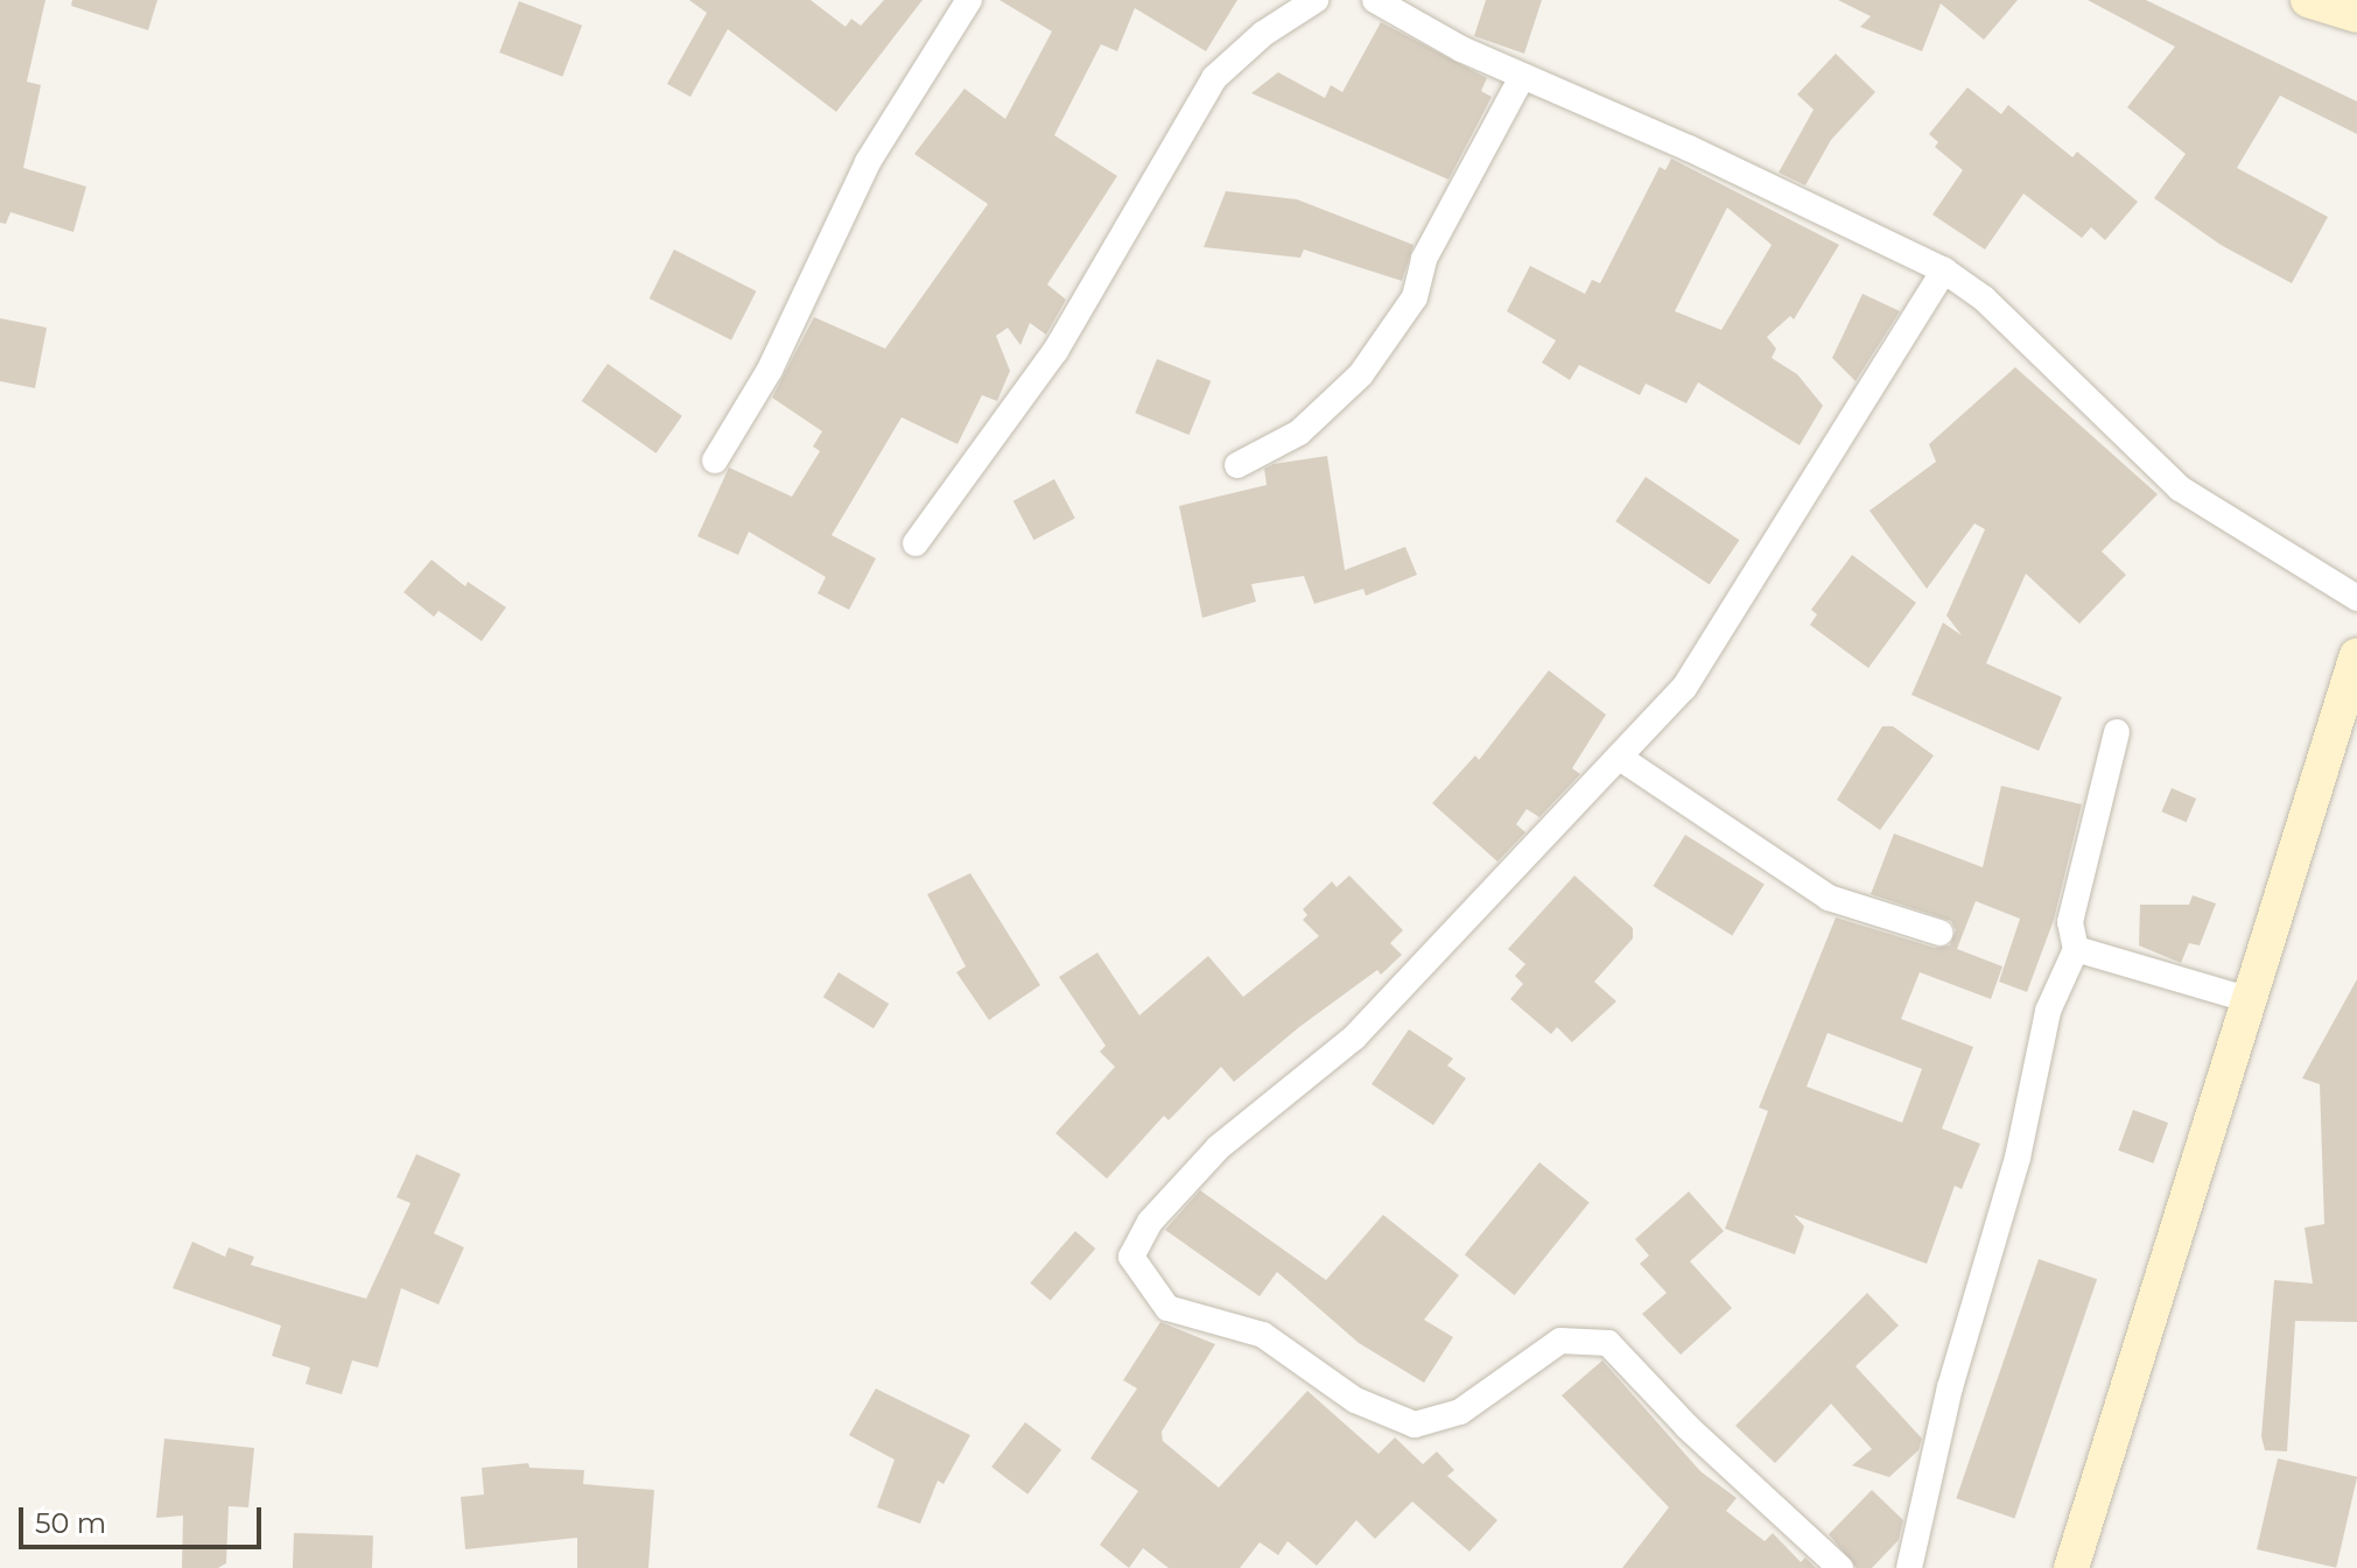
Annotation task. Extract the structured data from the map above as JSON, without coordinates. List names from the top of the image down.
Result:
{
  "scale_bar": "50 m"
}
